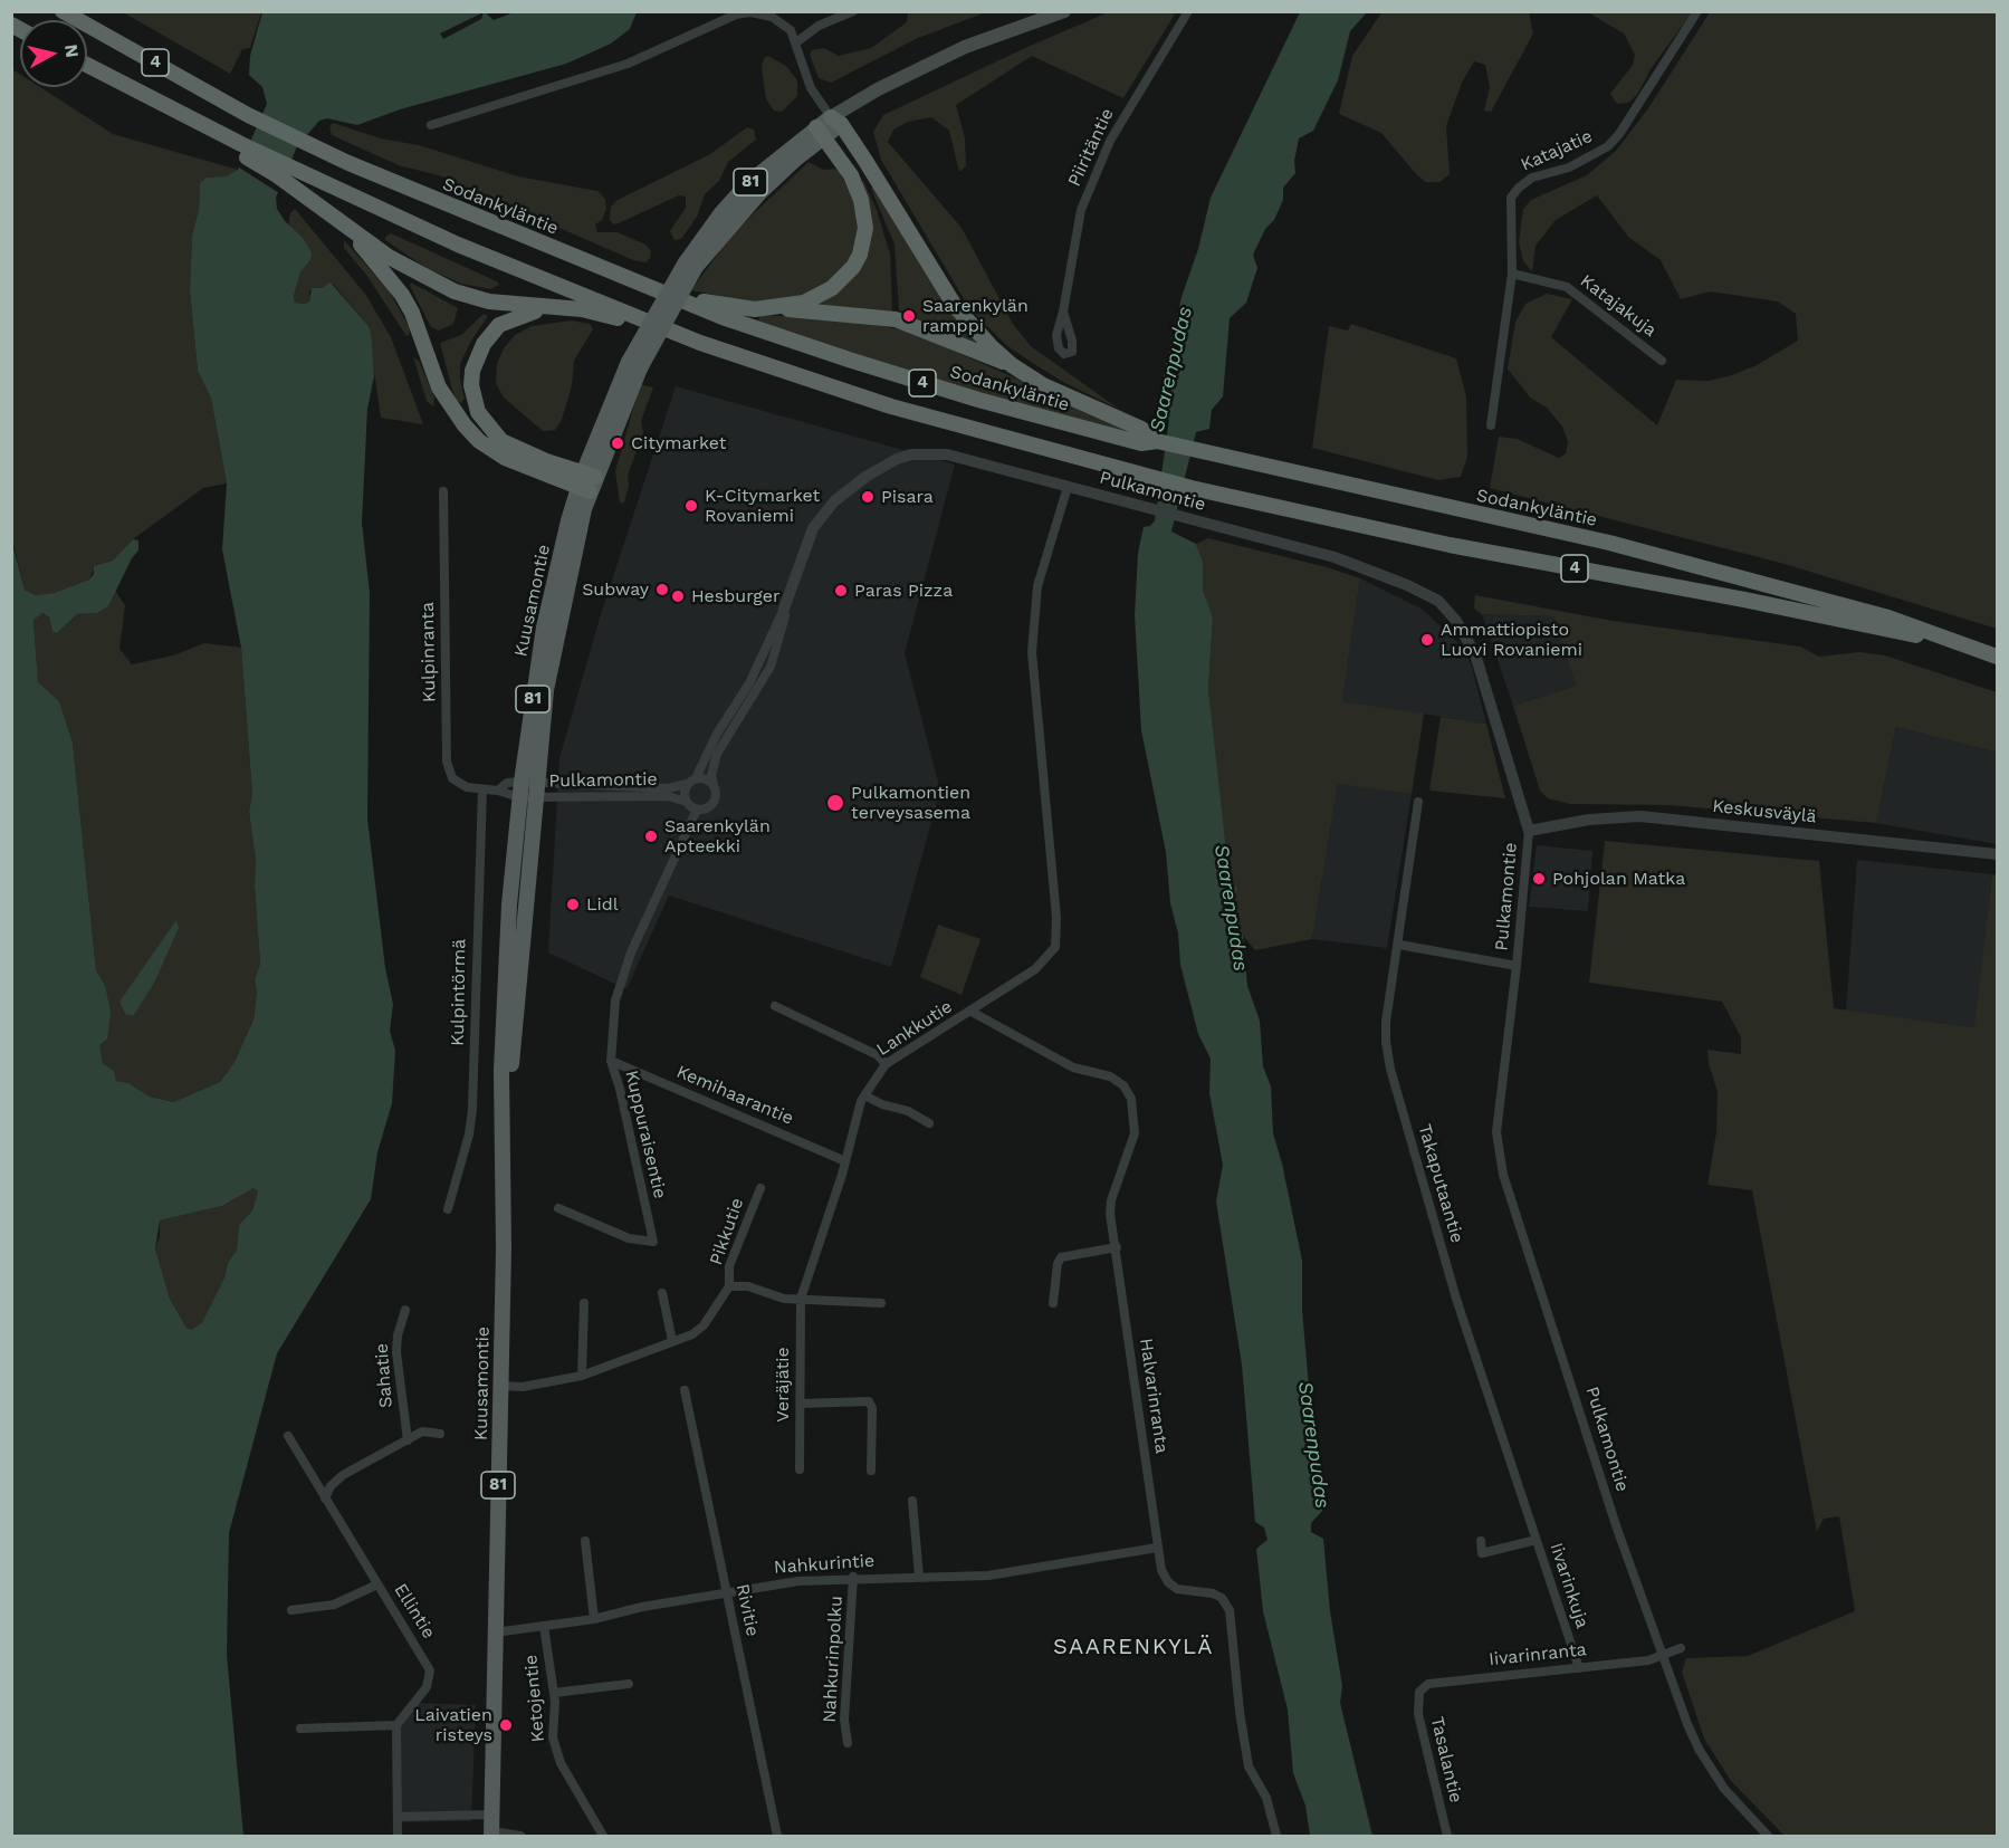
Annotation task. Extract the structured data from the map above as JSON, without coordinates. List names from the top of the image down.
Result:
{
  "streets": {
    "highway": ["4", "Sodankyläntie"],
    "main road": ["81", "Kuusamontie"],
    "street": [
      "Piiritäntie",
      "Katajatie",
      "Katajakuja",
      "Pulkamontie",
      "Kulpinranta",
      "Keskusväylä",
      "Kulpintörmä",
      "Lankkutie",
      "Kemihaarantie",
      "Kuppuraisentie",
      "Takaputaantie",
      "Pikkutie",
      "Sahatie",
      "Veräjätie",
      "Halvarinranta",
      "Nahkurintie",
      "Iivarinkuja",
      "Rivitie",
      "Ellintie",
      "Iivarinranta",
      "Nahkurinpolku",
      "Ketojentie",
      "Tasalantie"
    ]
  },
  "crossings": [
    ["4", "Sodankyläntie"],
    ["Katajatie", "Katajakuja"],
    ["81", "Kuusamontie"],
    ["Pulkamontie", "Kuusamontie"],
    ["Pulkamontie", "Keskusväylä"],
    ["Pulkamontie", "Lankkutie"],
    ["Pulkamontie", "Kuppuraisentie"],
    ["Pulkamontie", "Iivarinranta"],
    ["Kuusamontie", "Nahkurintie"],
    ["Kulpinranta", "Kulpintörmä"],
    ["Lankkutie", "Kemihaarantie"],
    ["Lankkutie", "Veräjätie"],
    ["Lankkutie", "Halvarinranta"],
    ["Kemihaarantie", "Kuppuraisentie"],
    ["Takaputaantie", "Iivarinkuja"],
    ["Halvarinranta", "Nahkurintie"],
    ["Nahkurintie", "Rivitie"],
    ["Nahkurintie", "Nahkurinpolku"],
    ["Nahkurintie", "Ketojentie"],
    ["Iivarinkuja", "Iivarinranta"],
    ["Iivarinranta", "Tasalantie"]
  ],
  "districts": ["SAARENKYLÄ"],
  "water": ["Saarenpudas"],
  "places": [
    "Saarenkylän ramppi",
    "Citymarket",
    "Pisara",
    "K-Citymarket Rovaniemi",
    "Subway",
    "Paras Pizza",
    "Hesburger",
    "Ammattiopisto Luovi Rovaniemi",
    "Pulkamontien terveysasema",
    "Saarenkylän Apteekki",
    "Pohjolan Matka",
    "Lidl",
    "Laivatien risteys"
  ],
  "north": "right"
}
